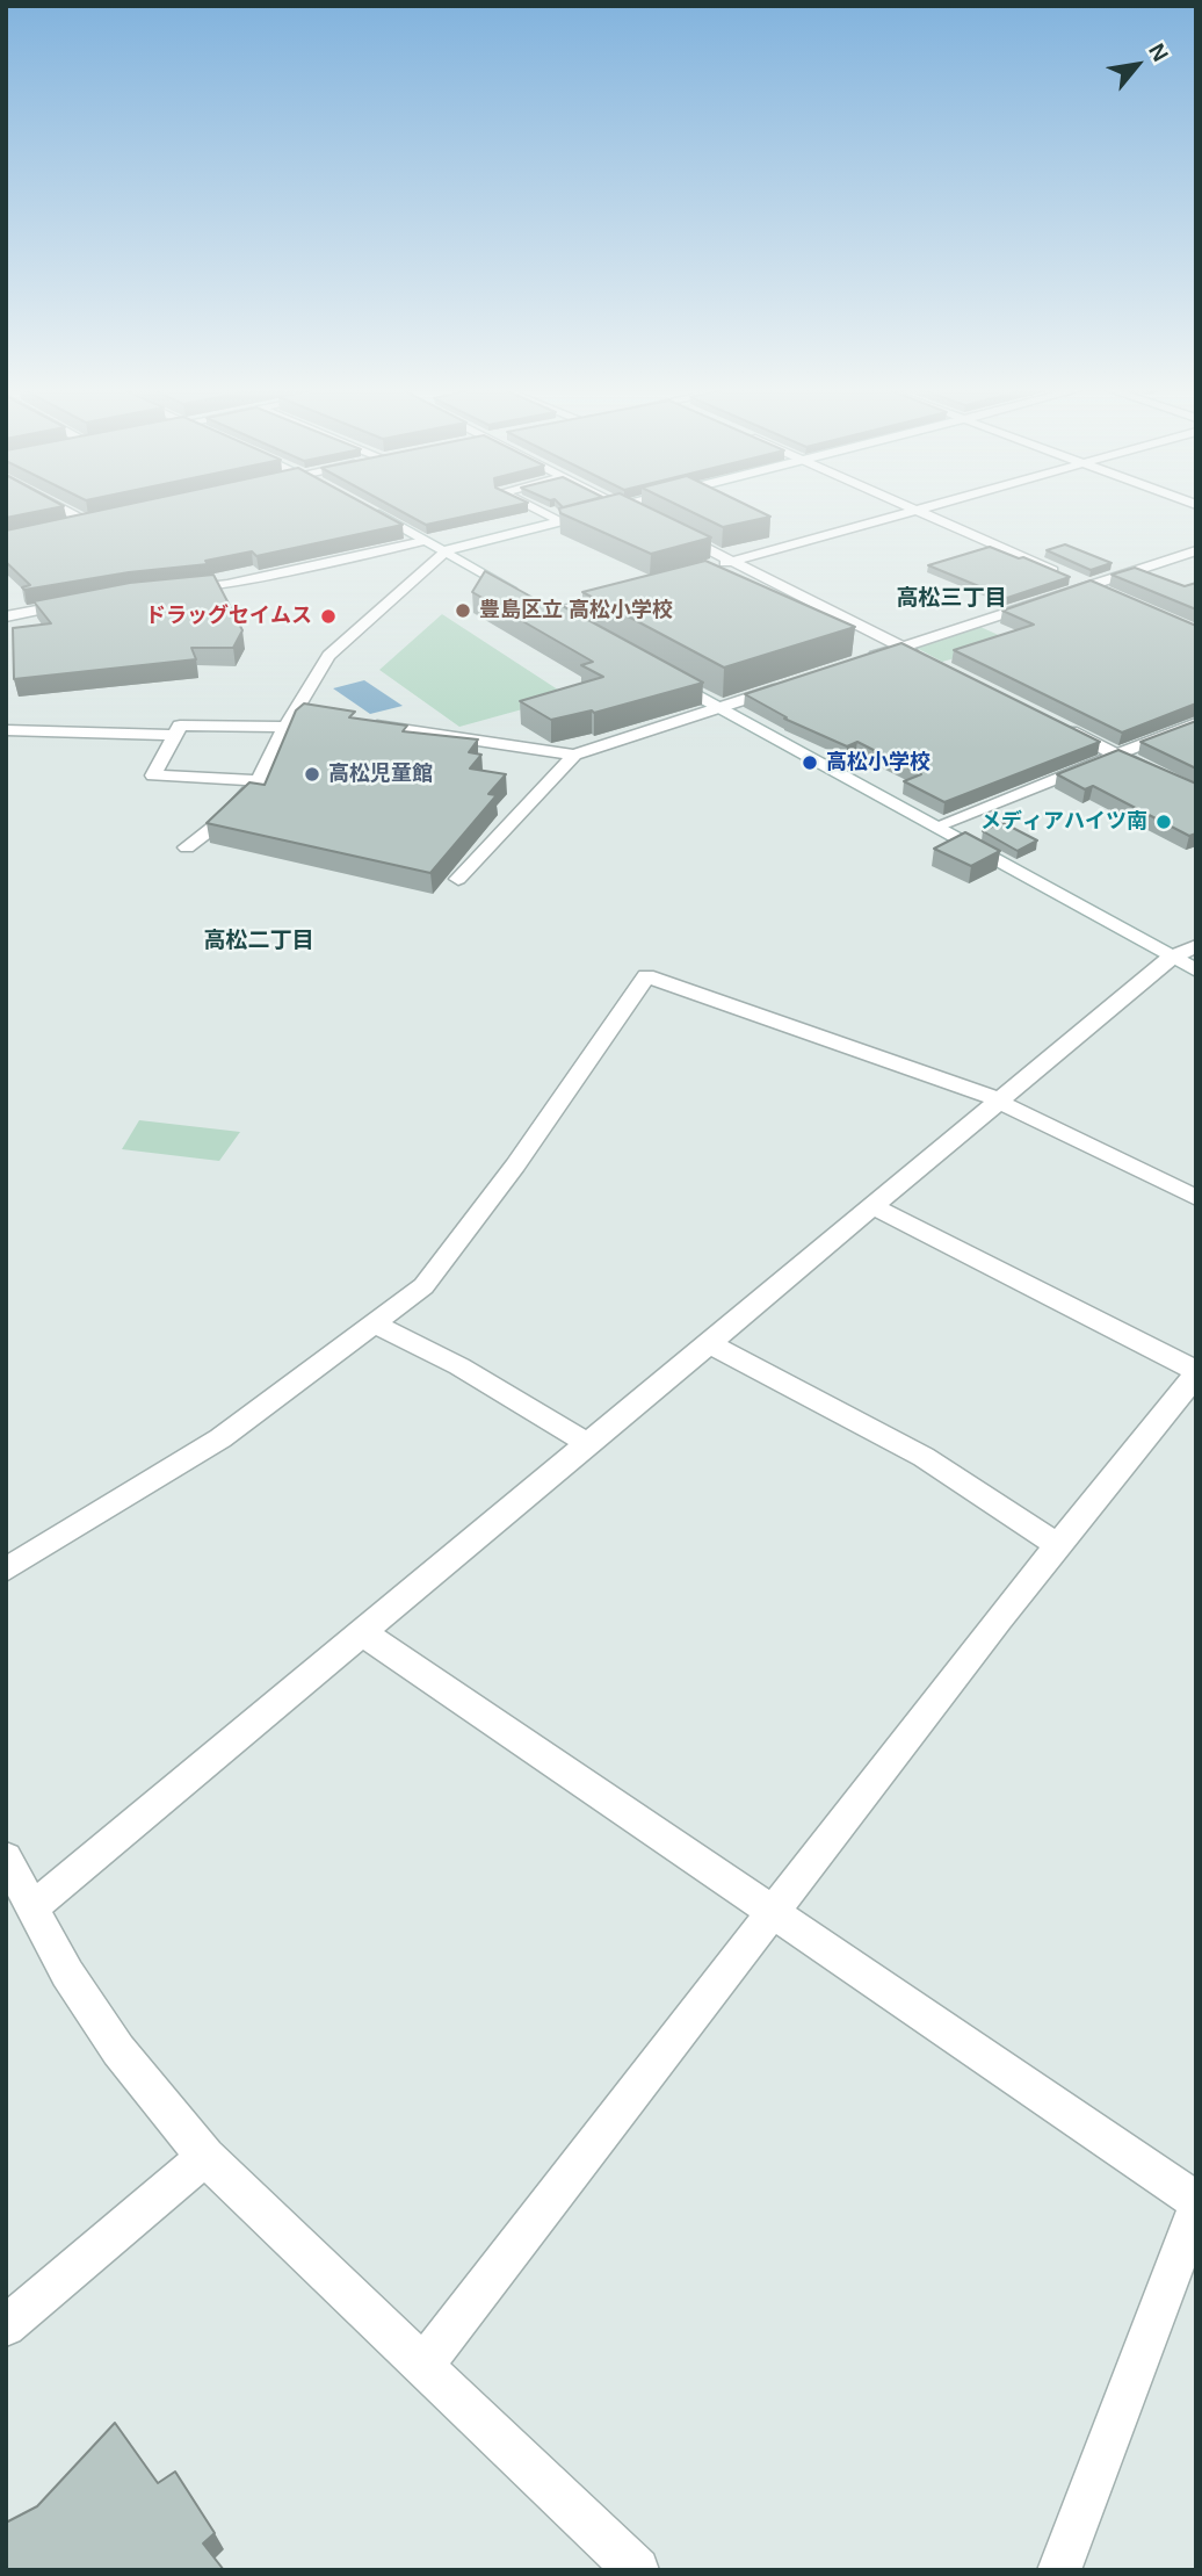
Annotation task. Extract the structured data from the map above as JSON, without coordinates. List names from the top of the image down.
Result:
{
  "districts": ["高松三丁目", "高松二丁目"],
  "places": [
    "豊島区立 高松小学校",
    "ドラッグセイムス",
    "高松小学校",
    "高松児童館",
    "メディアハイツ南"
  ],
  "north": "top right"
}
